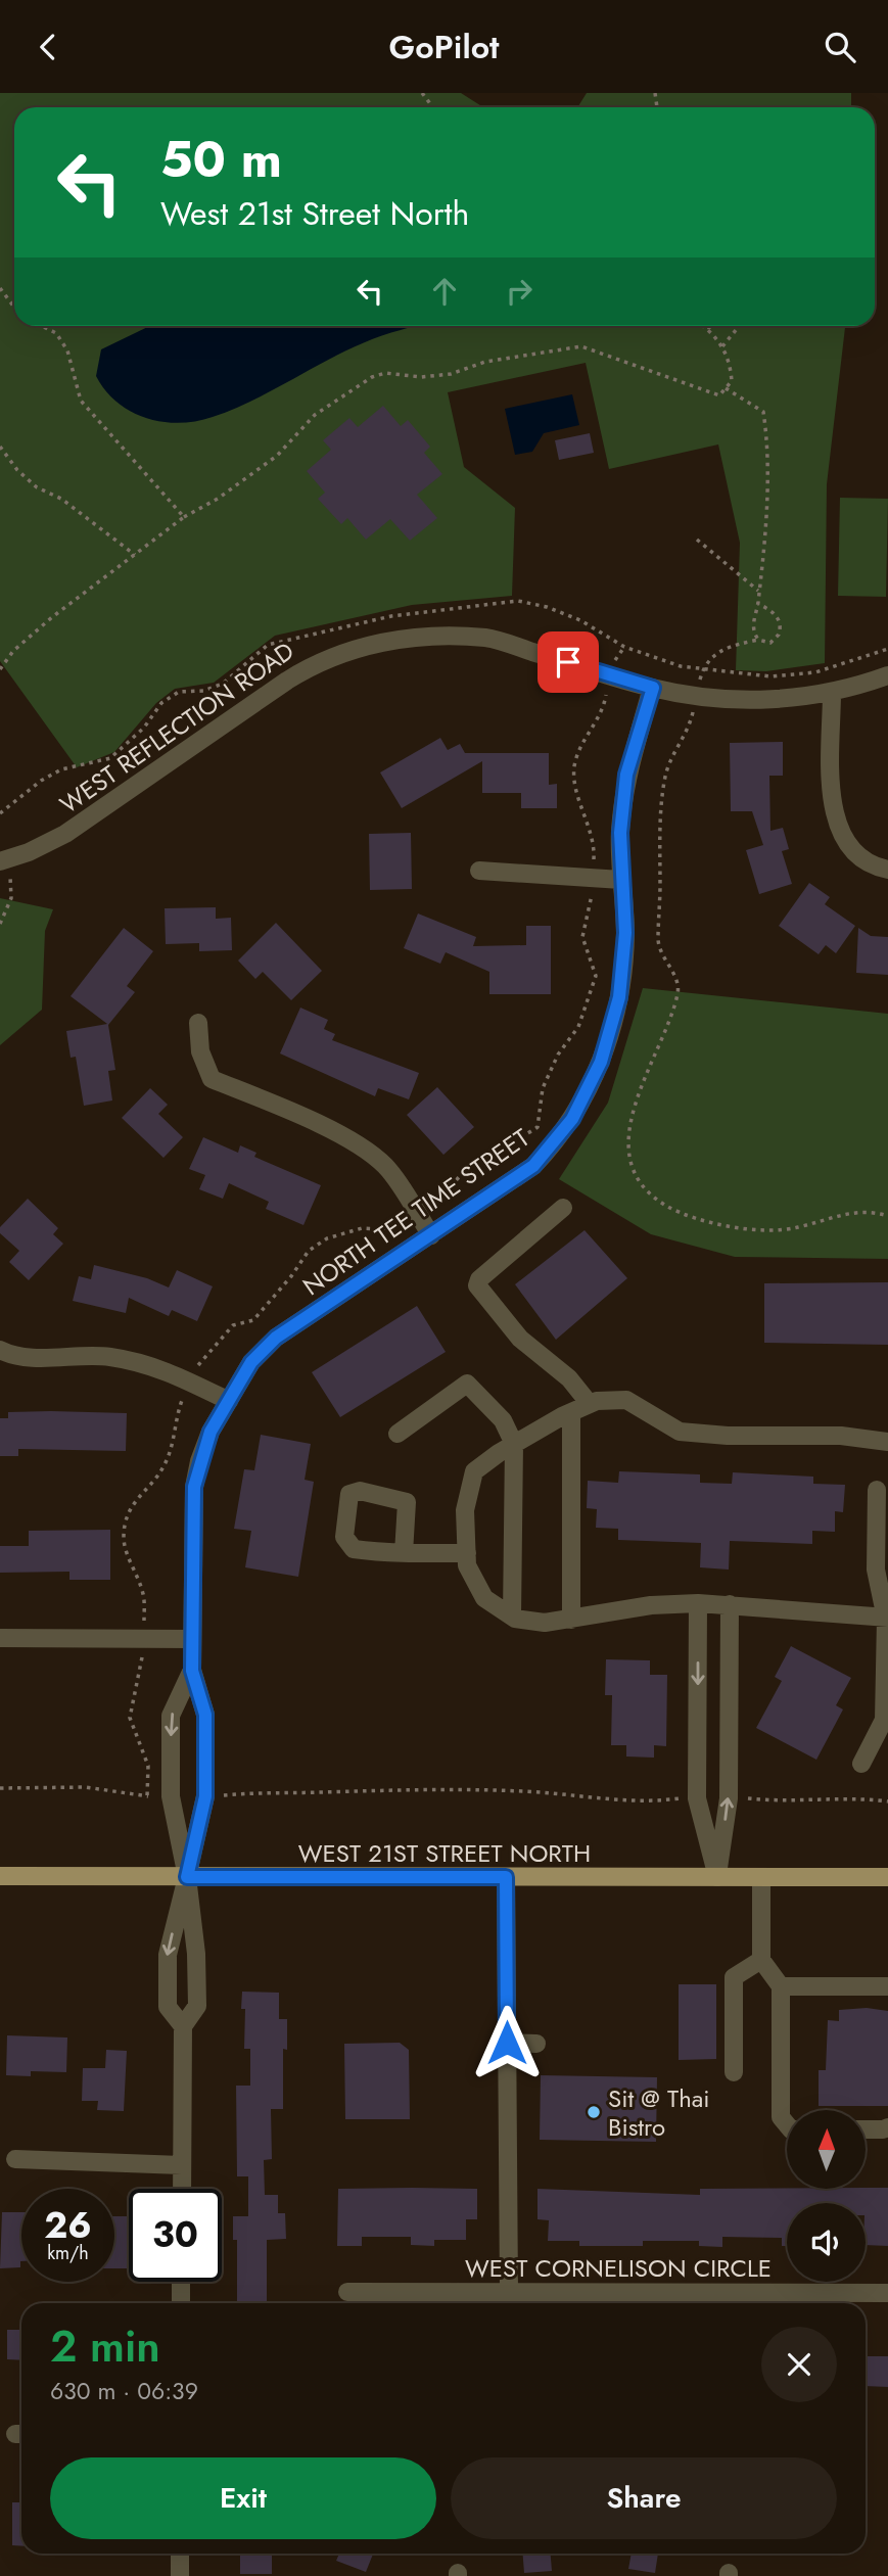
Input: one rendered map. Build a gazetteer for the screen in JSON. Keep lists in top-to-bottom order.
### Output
{
  "streets": {
    "main road": ["WEST 21ST STREET NORTH"],
    "street": ["WEST REFLECTION ROAD", "NORTH TEE TIME STREET", "WEST CORNELISON CIRCLE"]
  },
  "crossings": [
    ["WEST REFLECTION ROAD", "NORTH TEE TIME STREET"],
    ["NORTH TEE TIME STREET", "WEST 21ST STREET NORTH"]
  ],
  "places": ["Sit @ Thai Bistro"],
  "north": "top",
  "page": {
    "header": "GoPilot",
    "turn": ["50 m", "West 21st Street North"],
    "speed": "26 km/h",
    "limit": "30",
    "heading": ["2 min", "630 m · 06:39"],
    "buttons": ["Exit", "Share"]
  }
}
